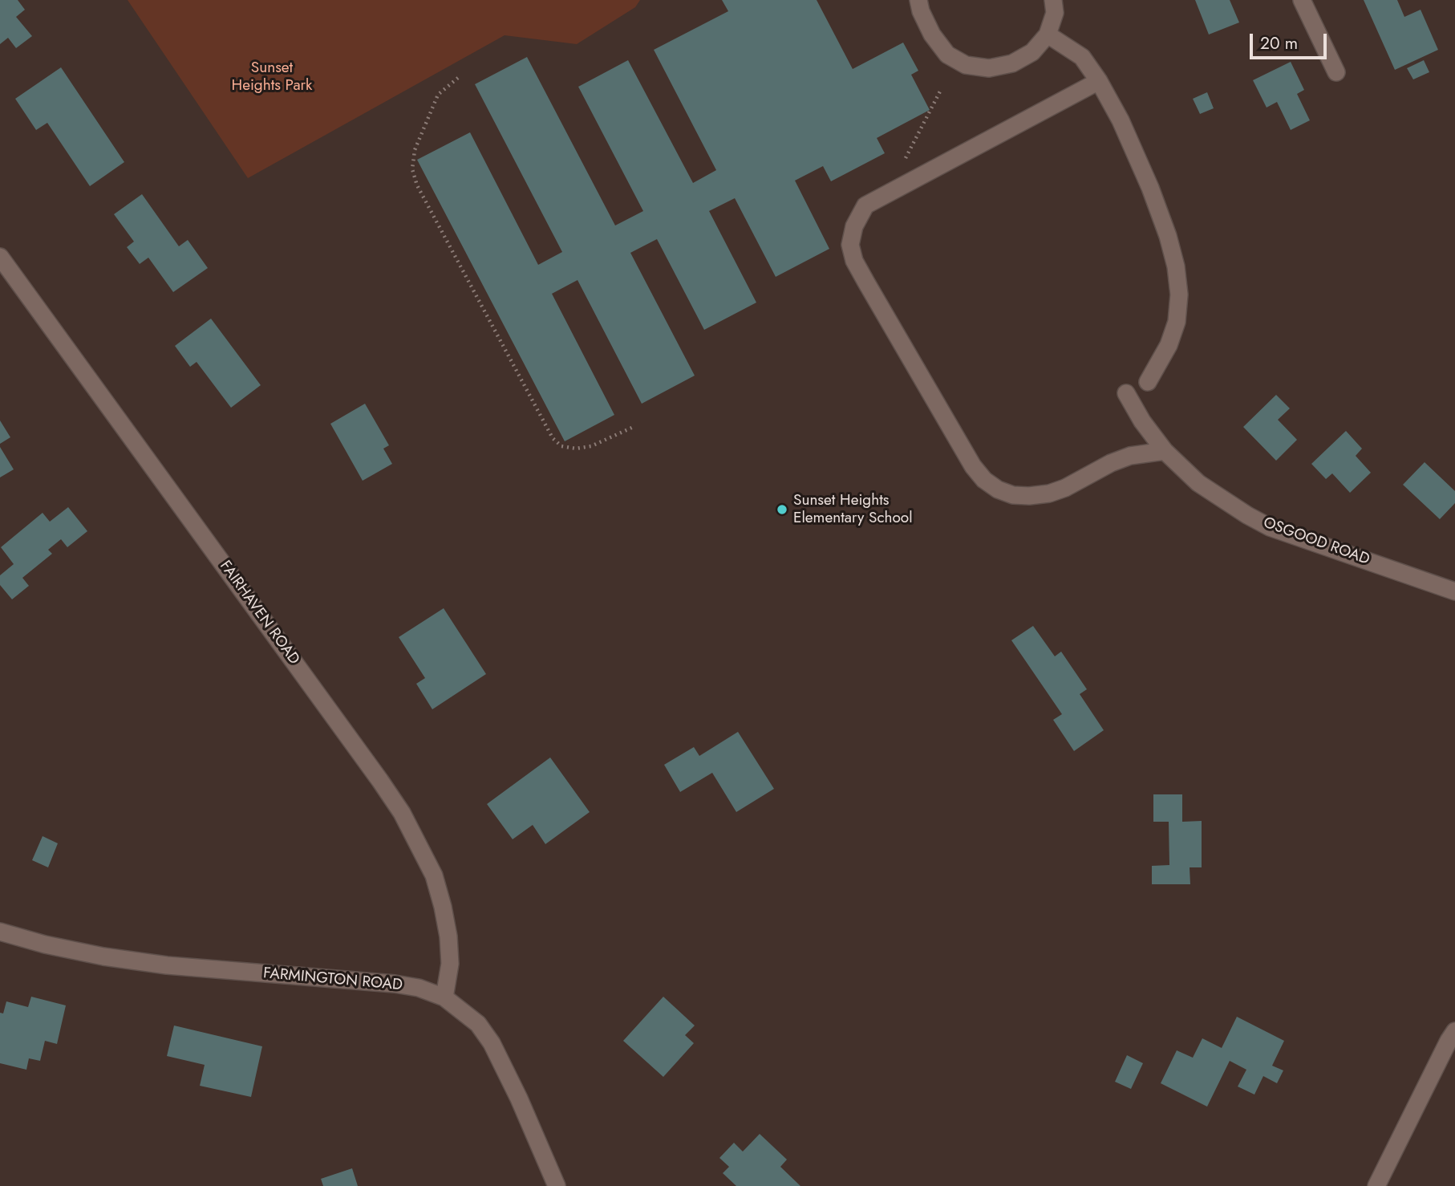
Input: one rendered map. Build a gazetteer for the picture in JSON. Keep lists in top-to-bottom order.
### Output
{
  "streets": {
    "street": ["OSGOOD ROAD", "FAIRHAVEN ROAD", "FARMINGTON ROAD"]
  },
  "crossings": [
    ["FAIRHAVEN ROAD", "FARMINGTON ROAD"]
  ],
  "parks": ["Sunset Heights Park"],
  "places": ["Sunset Heights Elementary School"],
  "scale_bar": "20 m"
}
